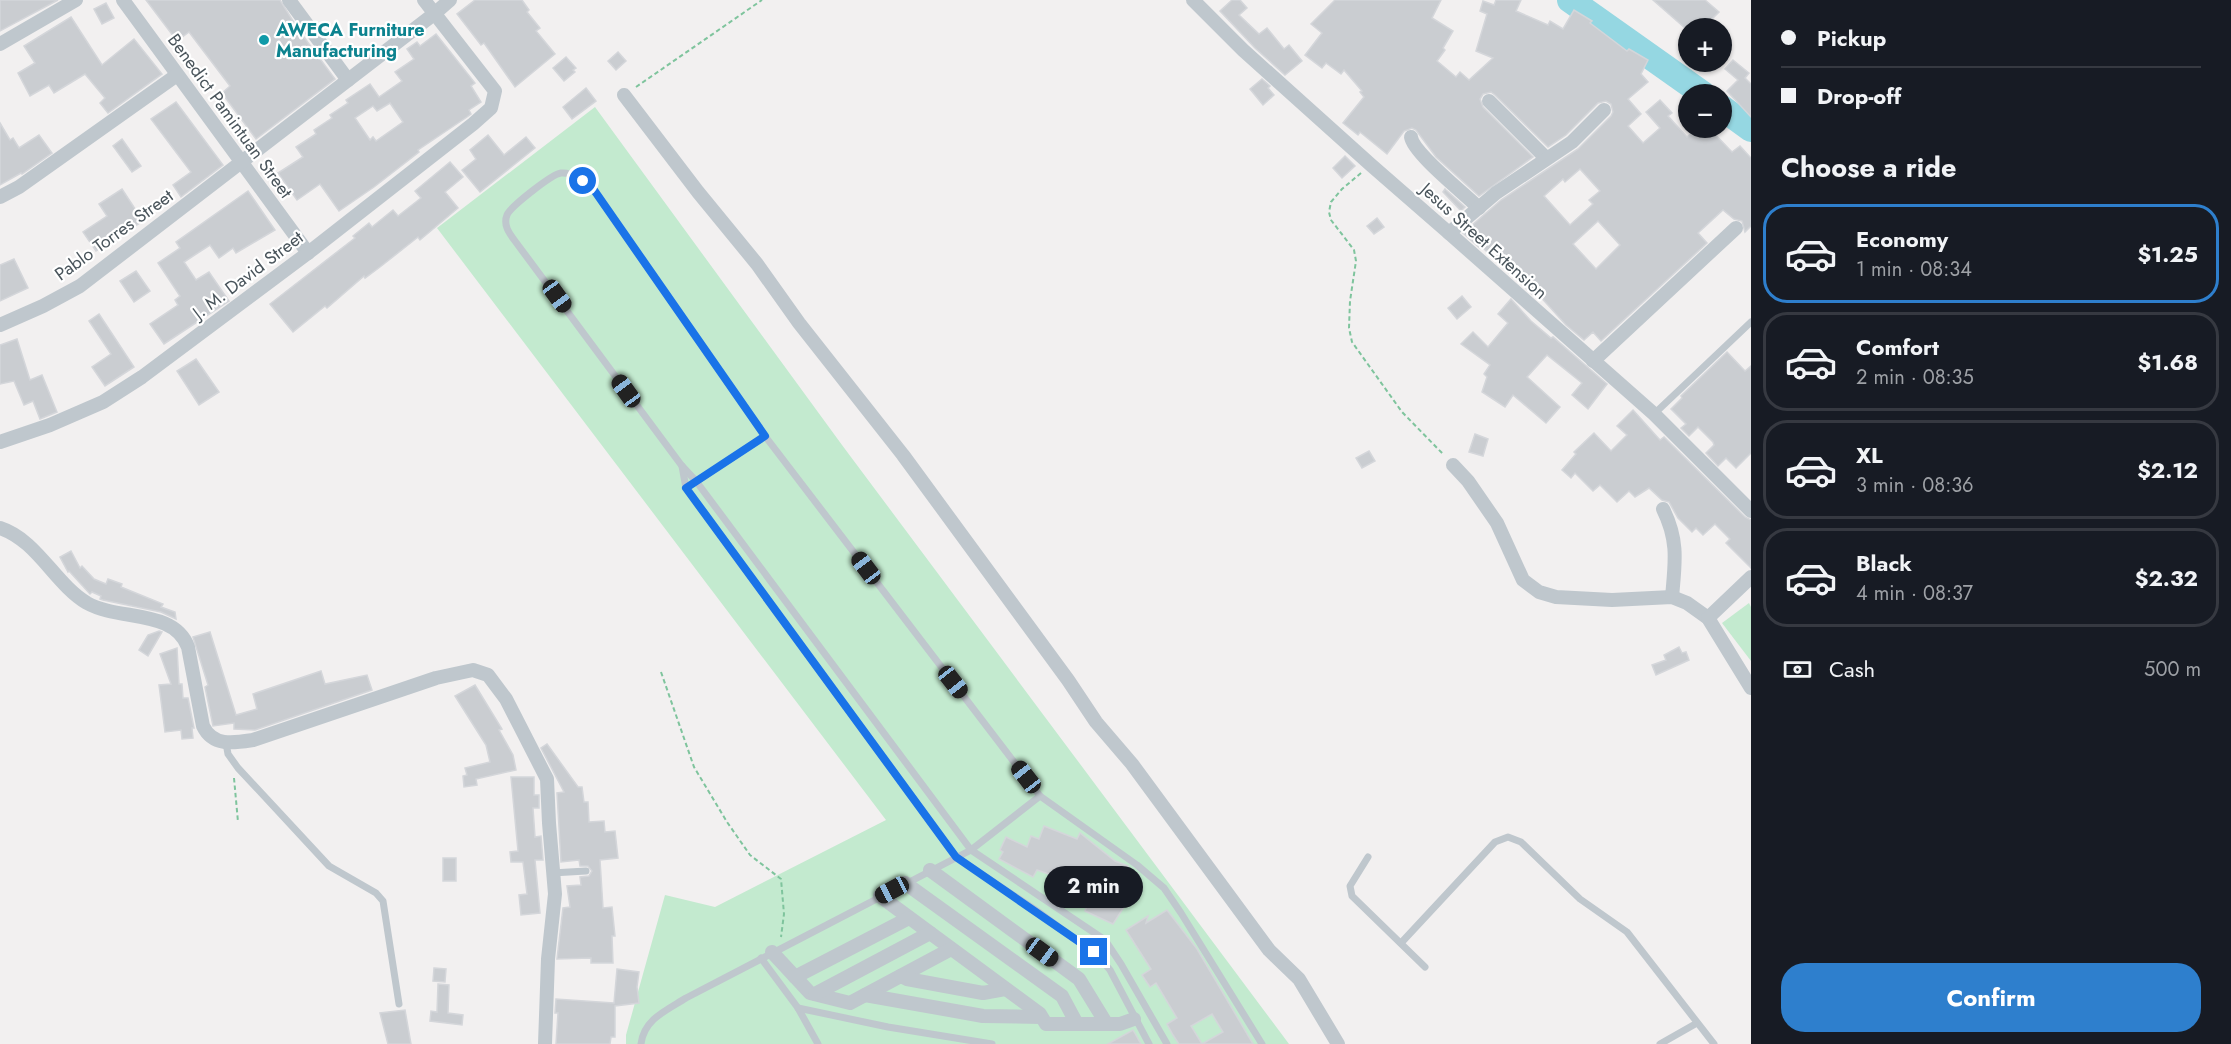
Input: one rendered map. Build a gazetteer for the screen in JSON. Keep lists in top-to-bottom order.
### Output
{
  "streets": {
    "street": [
      "Benedict Pamintuan Street",
      "Pablo Torres Street",
      "Jesus Street Extension",
      "J. M. David Street"
    ]
  },
  "crossings": [
    ["Benedict Pamintuan Street", "Pablo Torres Street"],
    ["Benedict Pamintuan Street", "J. M. David Street"],
    ["Pablo Torres Street", "J. M. David Street"]
  ],
  "places": ["AWECA Furniture Manufacturing"],
  "page": {
    "banner": ["Pickup", "Drop-off"],
    "map_buttons": ["+", "−"],
    "heading": "Choose a ride",
    "list": [
      {
        "name": "Economy",
        "note": "1 min · 08:34",
        "value": "$1.25"
      },
      {
        "name": "Comfort",
        "note": "2 min · 08:35",
        "value": "$1.68"
      },
      {
        "name": "XL",
        "note": "3 min · 08:36",
        "value": "$2.12"
      },
      {
        "name": "Black",
        "note": "4 min · 08:37",
        "value": "$2.32"
      }
    ],
    "pay": ["Cash", "500 m"],
    "bubble": "2 min",
    "buttons": "Confirm"
  }
}
